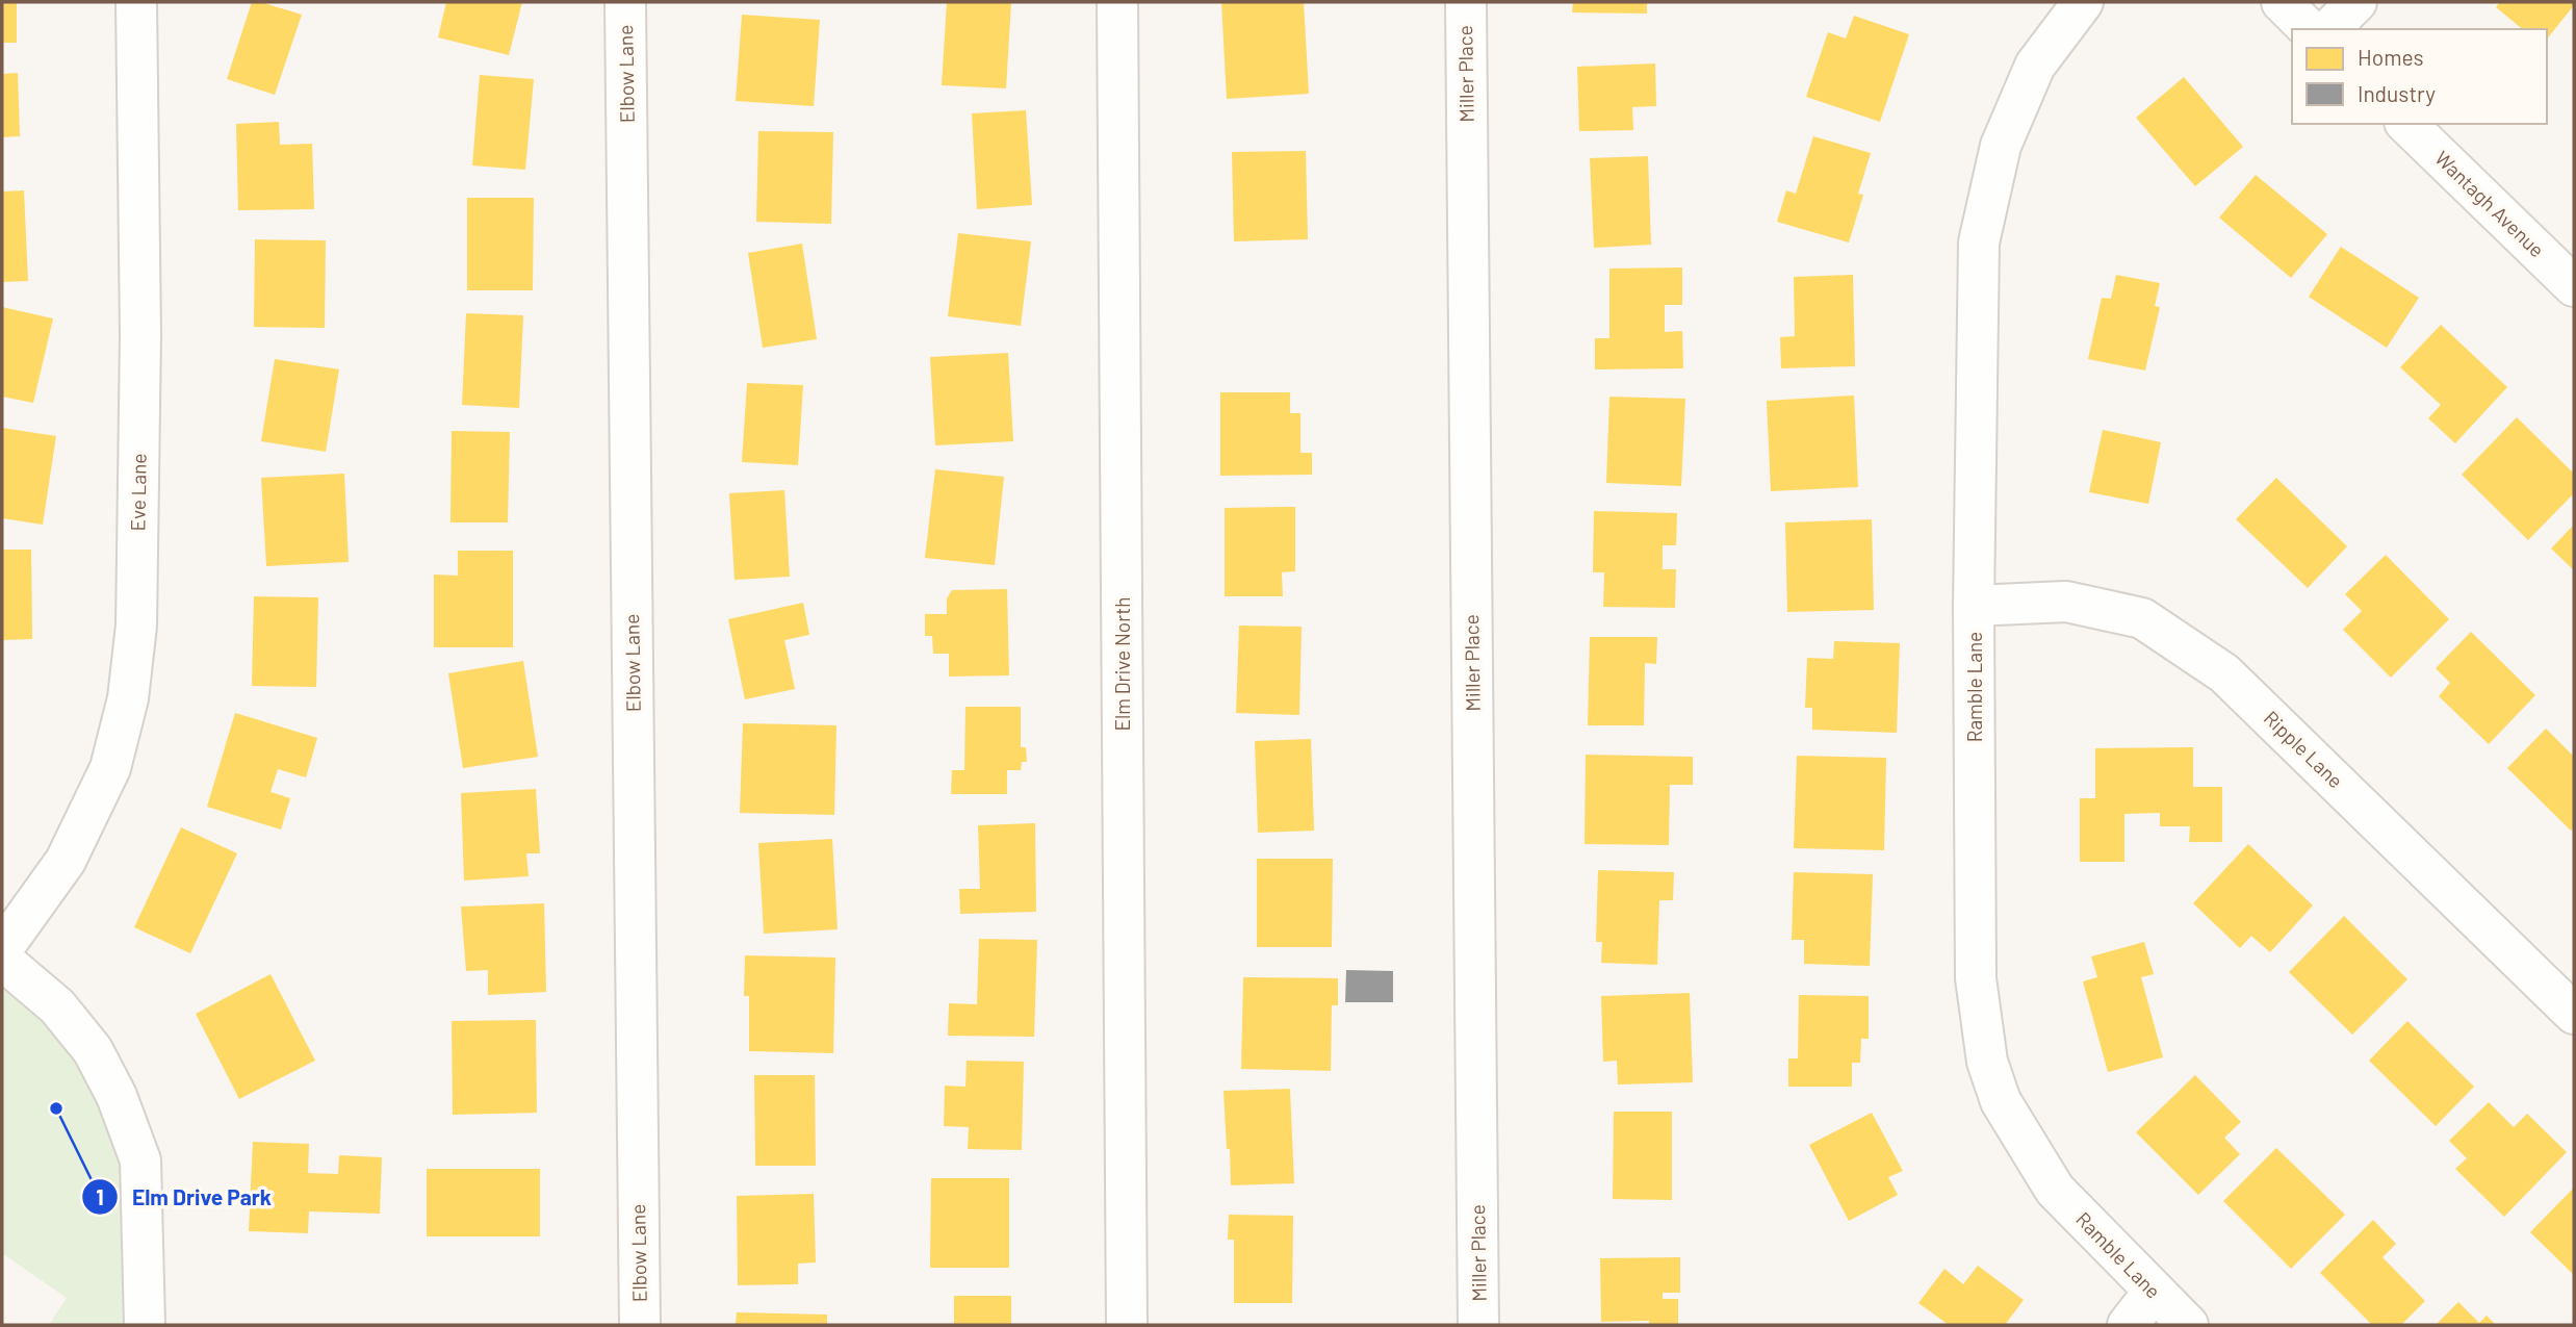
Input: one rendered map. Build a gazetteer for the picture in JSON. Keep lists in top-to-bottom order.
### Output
{
  "streets": {
    "street": [
      "Elbow Lane",
      "Miller Place",
      "Wantagh Avenue",
      "Eve Lane",
      "Elm Drive North",
      "Ramble Lane",
      "Ripple Lane"
    ]
  },
  "crossings": [
    ["Ramble Lane", "Ripple Lane"]
  ],
  "places": ["Elm Drive Park"],
  "legend": ["Homes", "Industry"]
}
